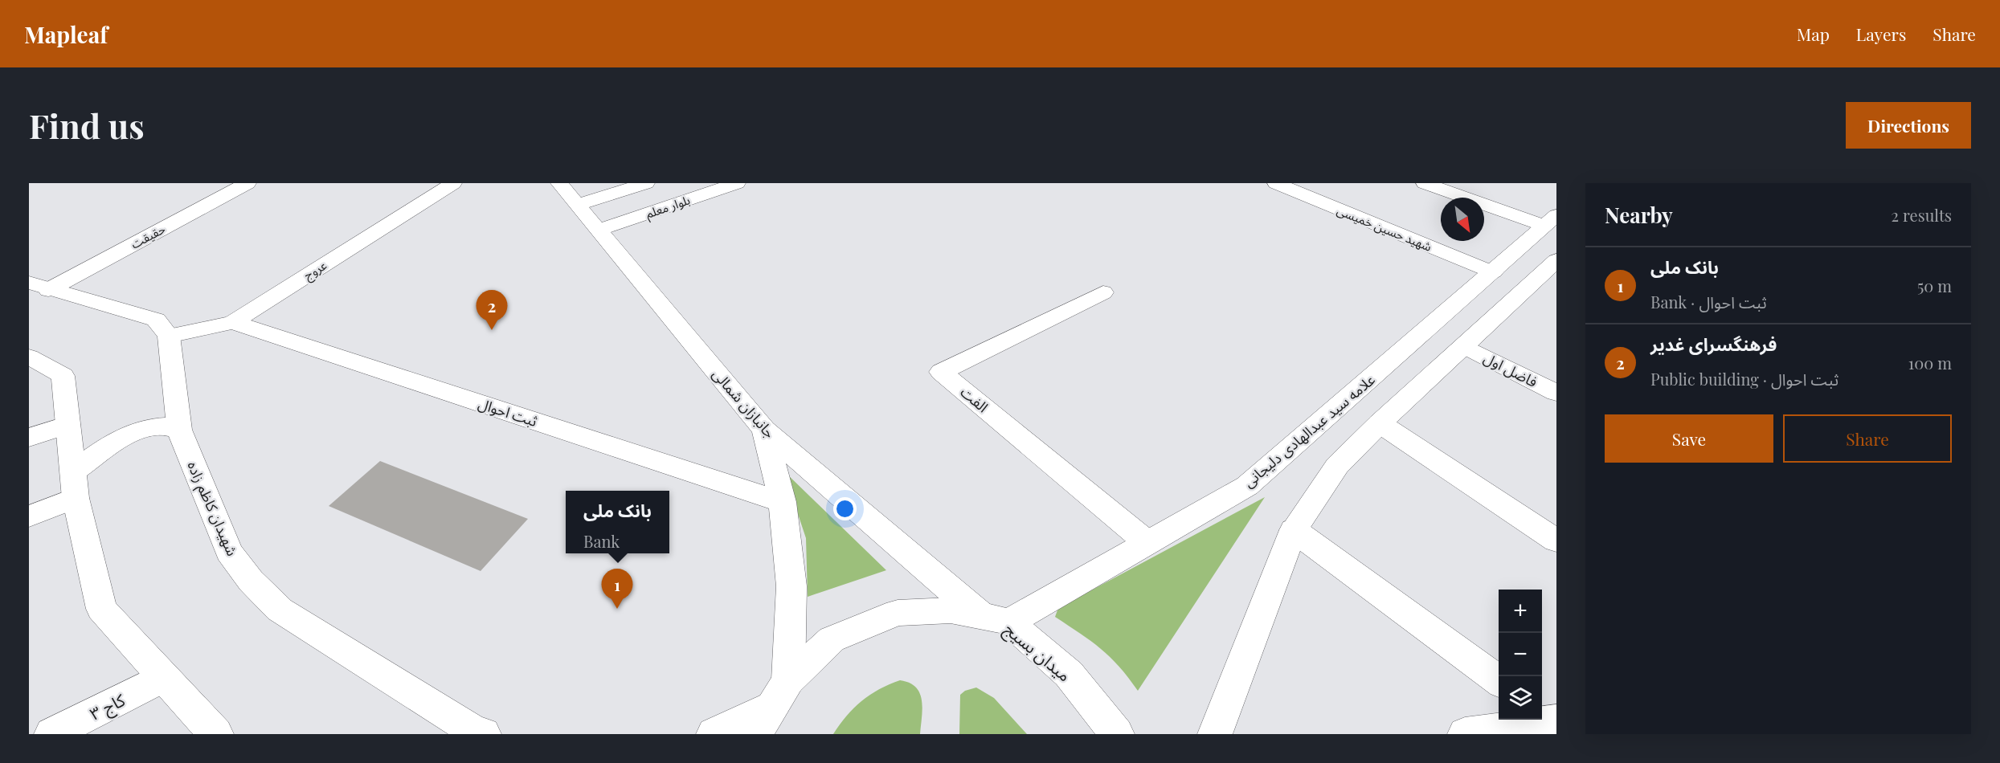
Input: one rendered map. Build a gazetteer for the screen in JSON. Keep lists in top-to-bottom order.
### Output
{
  "streets": {
    "street": [
      "بلوار معلم",
      "شهید حسین خمیسی",
      "حقیقت",
      "عروج",
      "فاضل اول",
      "الفت",
      "جانبازان شمالی",
      "ثبت احوال",
      "علامه سید عبدالهادی دلیجانی",
      "شهیدان کاظم زاده",
      "میدان بسیج",
      "کاج ۳"
    ]
  },
  "crossings": [
    ["بلوار معلم", "جانبازان شمالی"],
    ["شهید حسین خمیسی", "علامه سید عبدالهادی دلیجانی"],
    ["عروج", "ثبت احوال"],
    ["عروج", "شهیدان کاظم زاده"],
    ["الفت", "علامه سید عبدالهادی دلیجانی"],
    ["جانبازان شمالی", "علامه سید عبدالهادی دلیجانی"],
    ["جانبازان شمالی", "میدان بسیج"],
    ["علامه سید عبدالهادی دلیجانی", "میدان بسیج"]
  ],
  "north": "bottom right",
  "page": {
    "header": "Mapleaf",
    "nav": ["Map", "Layers", "Share"],
    "buttons": [
      "Directions",
      ["Save", "Share"]
    ],
    "title": "Find us",
    "heading": ["Nearby", "2 results"],
    "list": [
      {
        "mark": "1",
        "name": "بانک ملی",
        "note": "Bank · ثبت احوال",
        "value": "50 m"
      },
      {
        "mark": "2",
        "name": "فرهنگسرای غدیر",
        "note": "Public building · ثبت احوال",
        "value": "100 m"
      }
    ],
    "pins": ["2", "1"],
    "popup": ["بانک ملی", "Bank"],
    "map_buttons": ["+", "−"]
  }
}
